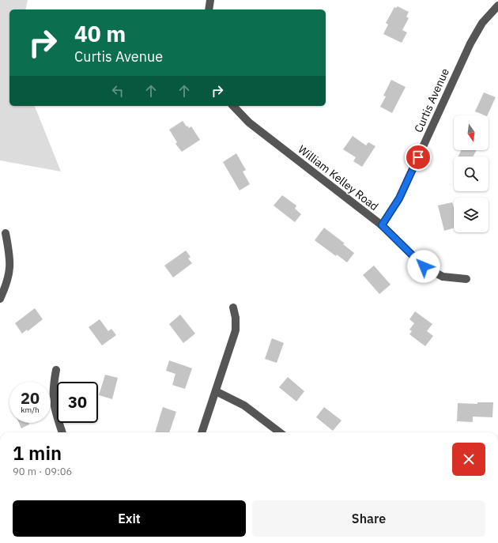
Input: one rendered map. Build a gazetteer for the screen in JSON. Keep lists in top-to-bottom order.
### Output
{
  "streets": {
    "street": ["Curtis Avenue", "William Kelley Road"]
  },
  "crossings": [
    ["Curtis Avenue", "William Kelley Road"]
  ],
  "north": "bottom",
  "page": {
    "turn": ["40 m", "Curtis Avenue"],
    "speed": "20 km/h",
    "limit": "30",
    "heading": ["1 min", "90 m · 09:06"],
    "buttons": ["Exit", "Share"]
  }
}
